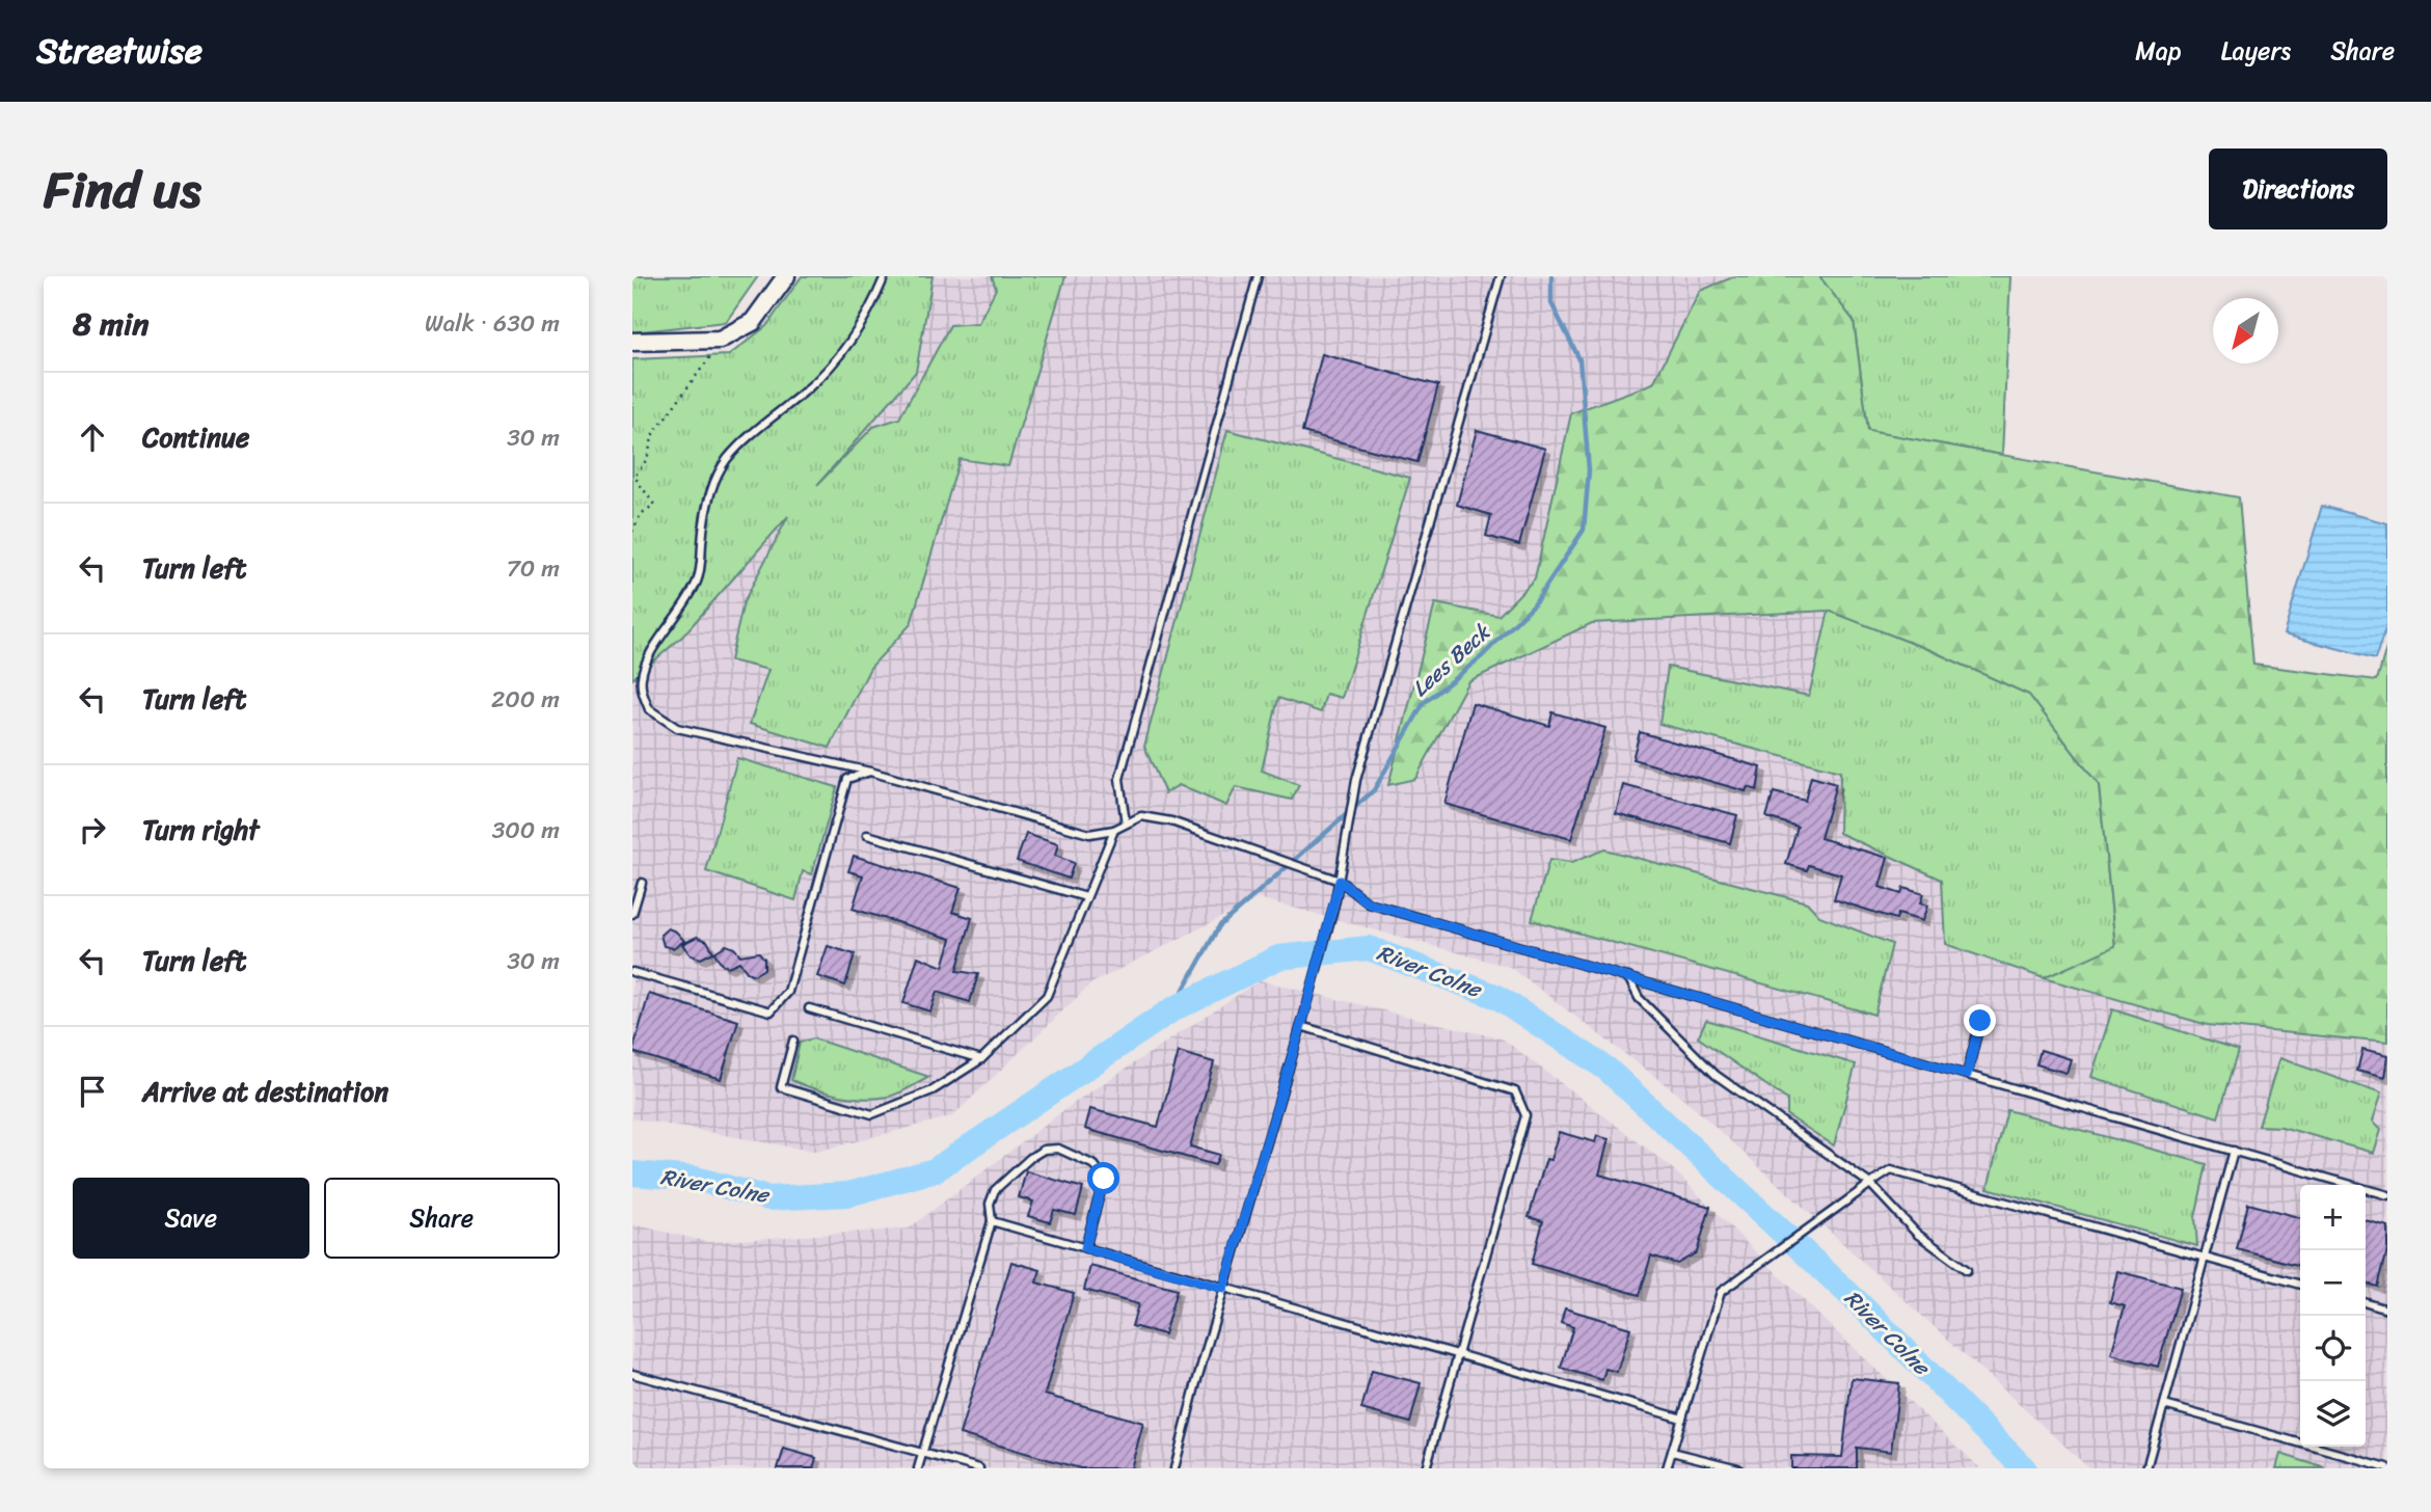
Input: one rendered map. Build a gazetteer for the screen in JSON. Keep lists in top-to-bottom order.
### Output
{
  "water": ["Lees Beck", "River Colne"],
  "north": "bottom left",
  "page": {
    "header": "Streetwise",
    "nav": ["Map", "Layers", "Share"],
    "title": "Find us",
    "buttons": [
      "Directions",
      ["Save", "Share"]
    ],
    "heading": ["8 min", "Walk · 630 m"],
    "list": [
      ["Continue", "30 m"],
      ["Turn left", "70 m"],
      ["Turn left", "200 m"],
      ["Turn right", "300 m"],
      ["Turn left", "30 m"],
      "Arrive at destination"
    ],
    "map_buttons": ["+", "−"]
  }
}
